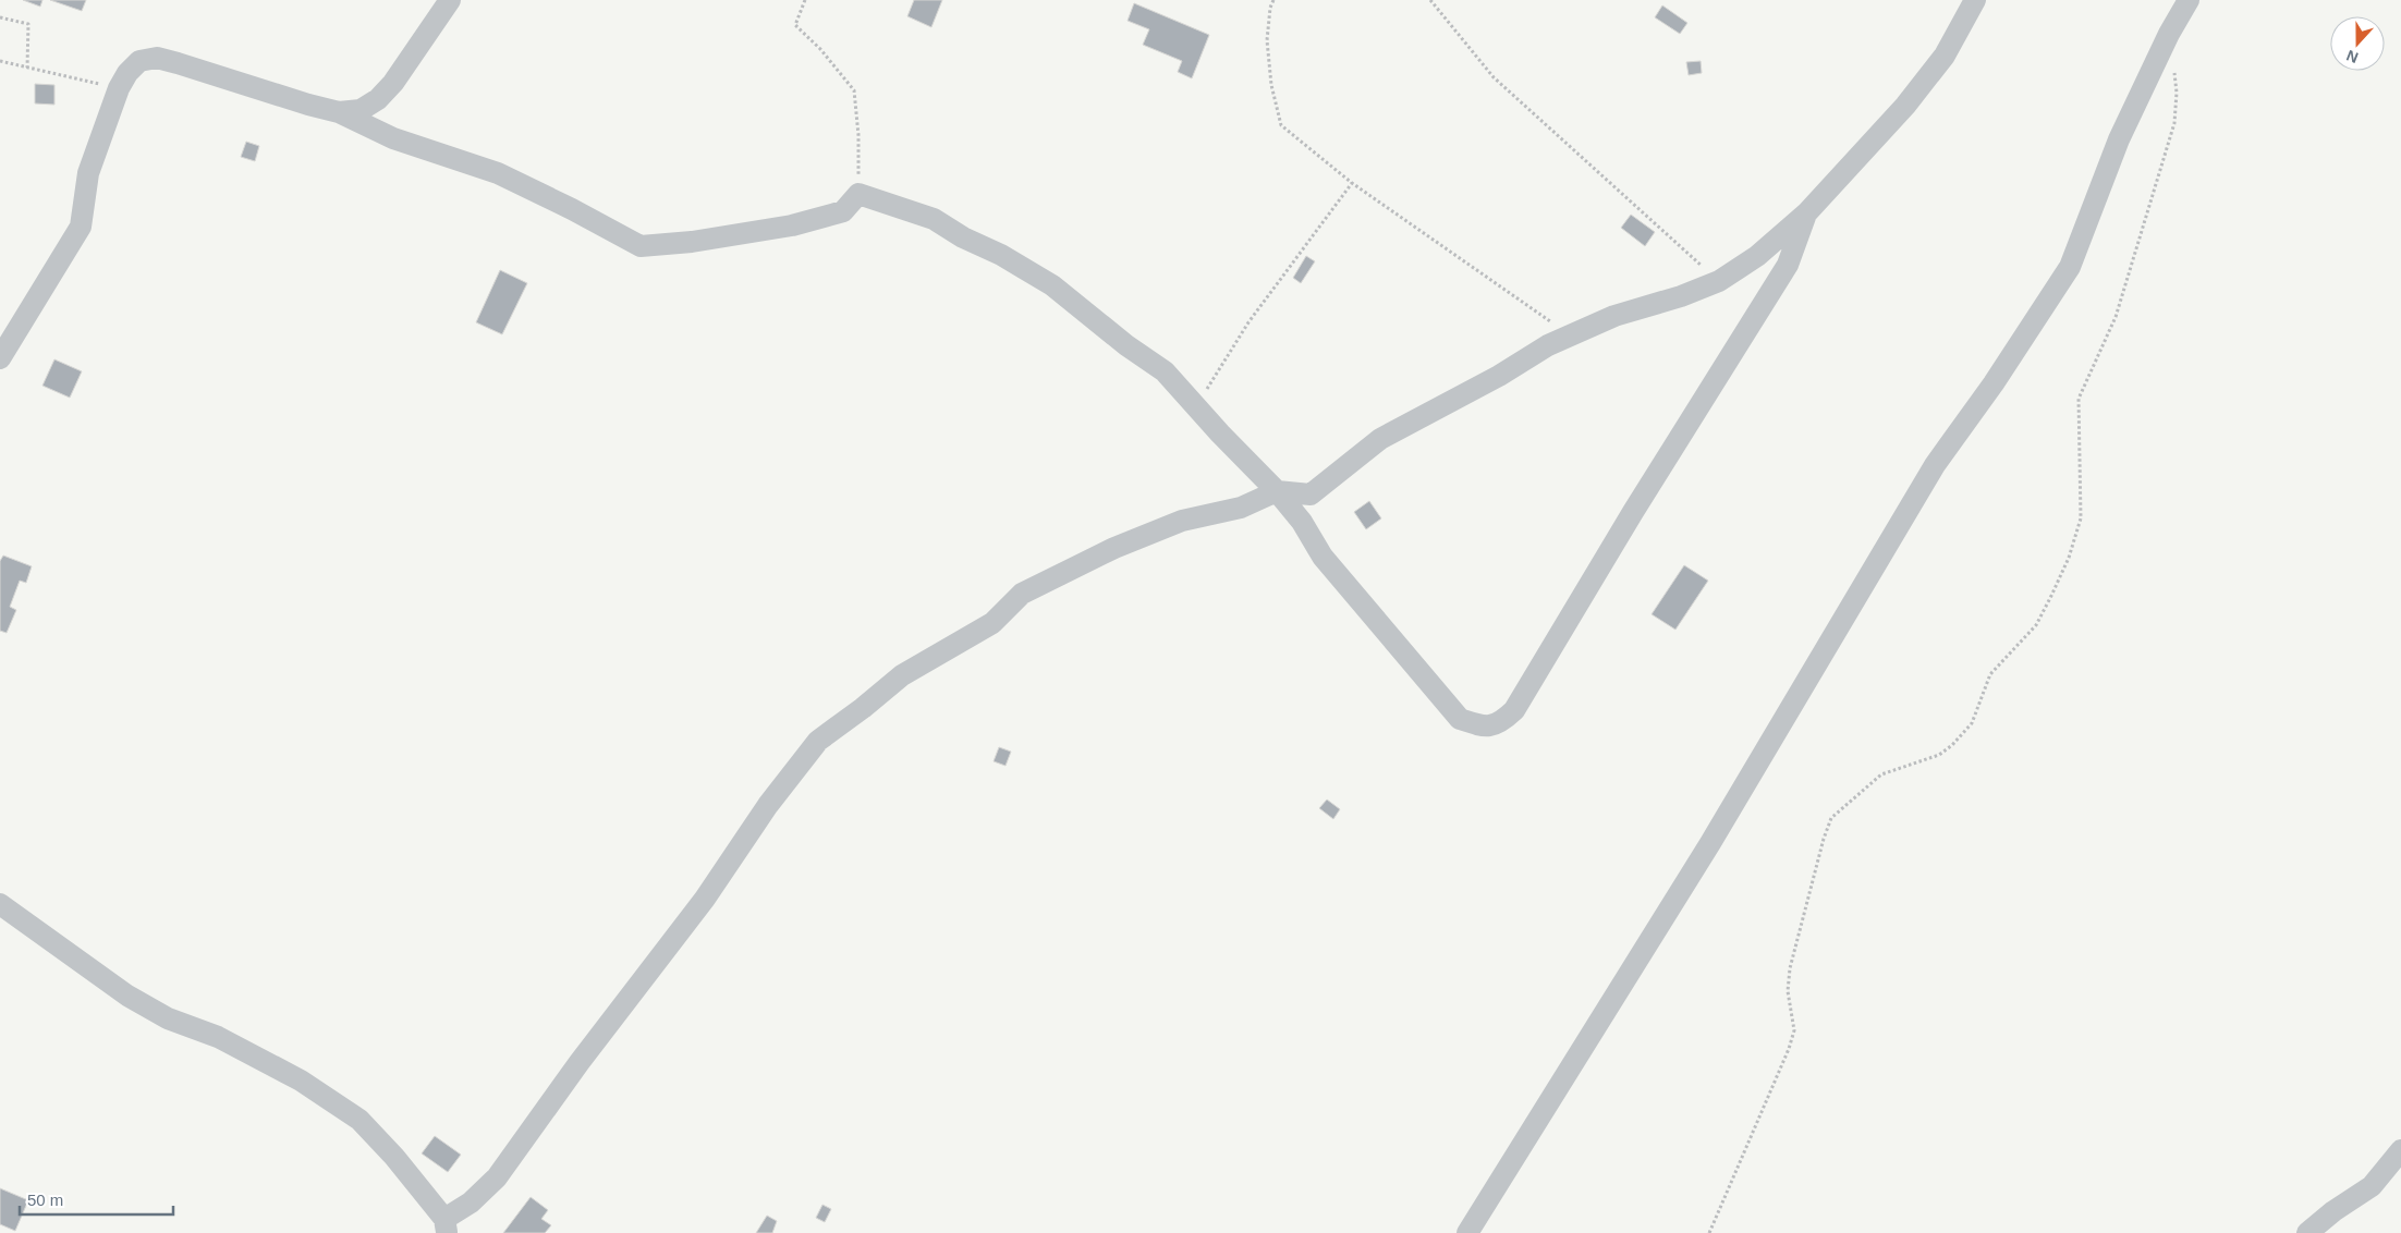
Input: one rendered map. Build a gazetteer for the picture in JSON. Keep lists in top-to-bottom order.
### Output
{
  "scale_bar": "50 m",
  "north": "bottom"
}
